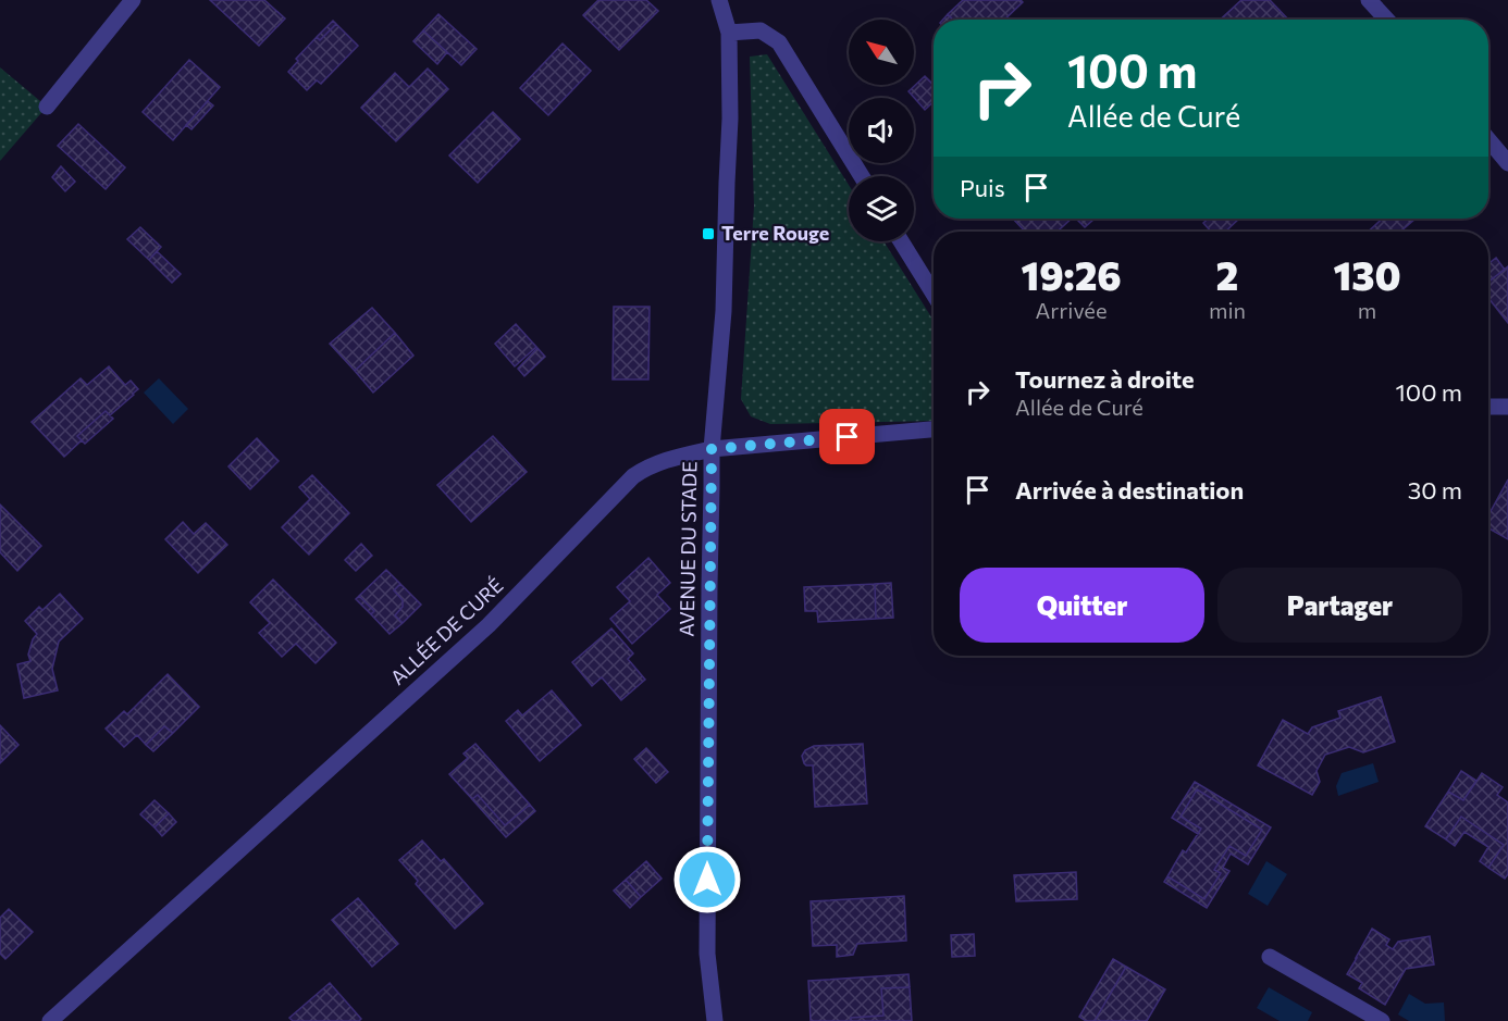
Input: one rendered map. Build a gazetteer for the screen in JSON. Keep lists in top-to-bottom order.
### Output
{
  "streets": {
    "street": ["AVENUE DU STADE", "ALLÉE DE CURÉ"]
  },
  "crossings": [
    ["AVENUE DU STADE", "ALLÉE DE CURÉ"]
  ],
  "places": {
    "transit": ["Terre Rouge"]
  },
  "north": "top left",
  "page": {
    "turn": ["100 m", "Allée de Curé"],
    "then": "Puis",
    "eta": [
      "19:26",
      "Arrivée",
      "2",
      "min",
      "130",
      "m"
    ],
    "list": [
      {
        "name": "Tournez à droite",
        "note": "Allée de Curé",
        "value": "100 m"
      },
      {
        "name": "Arrivée à destination",
        "value": "30 m"
      }
    ],
    "buttons": ["Quitter", "Partager"]
  }
}
